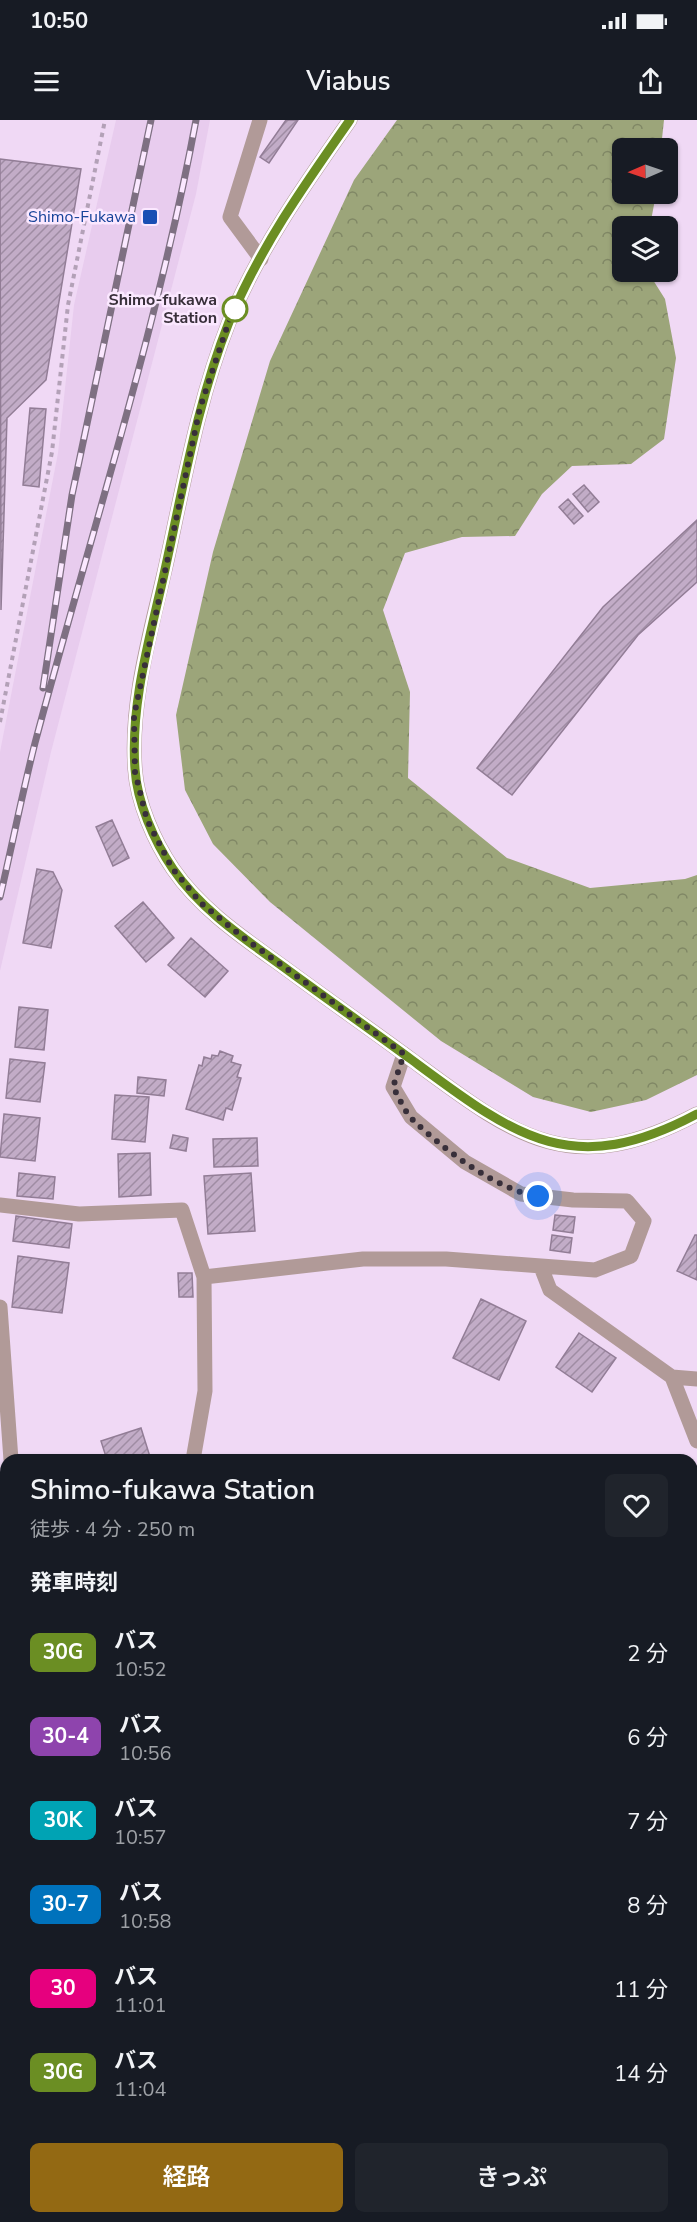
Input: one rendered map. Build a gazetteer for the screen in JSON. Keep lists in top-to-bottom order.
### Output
{
  "places": {
    "transit": ["Shimo-Fukawa"],
    "other": ["Shimo-fukawa Station"]
  },
  "lines": ["bus line 30G"],
  "north": "left",
  "page": {
    "status": "10:50",
    "header": "Viabus",
    "heading": [
      ["Shimo-fukawa Station", "徒歩 · 4 分 · 250 m"],
      "発車時刻"
    ],
    "list": [
      {
        "mark": "30G",
        "name": "バス",
        "note": "10:52",
        "value": "2 分"
      },
      {
        "mark": "30-4",
        "name": "バス",
        "note": "10:56",
        "value": "6 分"
      },
      {
        "mark": "30K",
        "name": "バス",
        "note": "10:57",
        "value": "7 分"
      },
      {
        "mark": "30-7",
        "name": "バス",
        "note": "10:58",
        "value": "8 分"
      },
      {
        "mark": "30",
        "name": "バス",
        "note": "11:01",
        "value": "11 分"
      },
      {
        "mark": "30G",
        "name": "バス",
        "note": "11:04",
        "value": "14 分"
      }
    ],
    "buttons": ["経路", "きっぷ"]
  }
}
